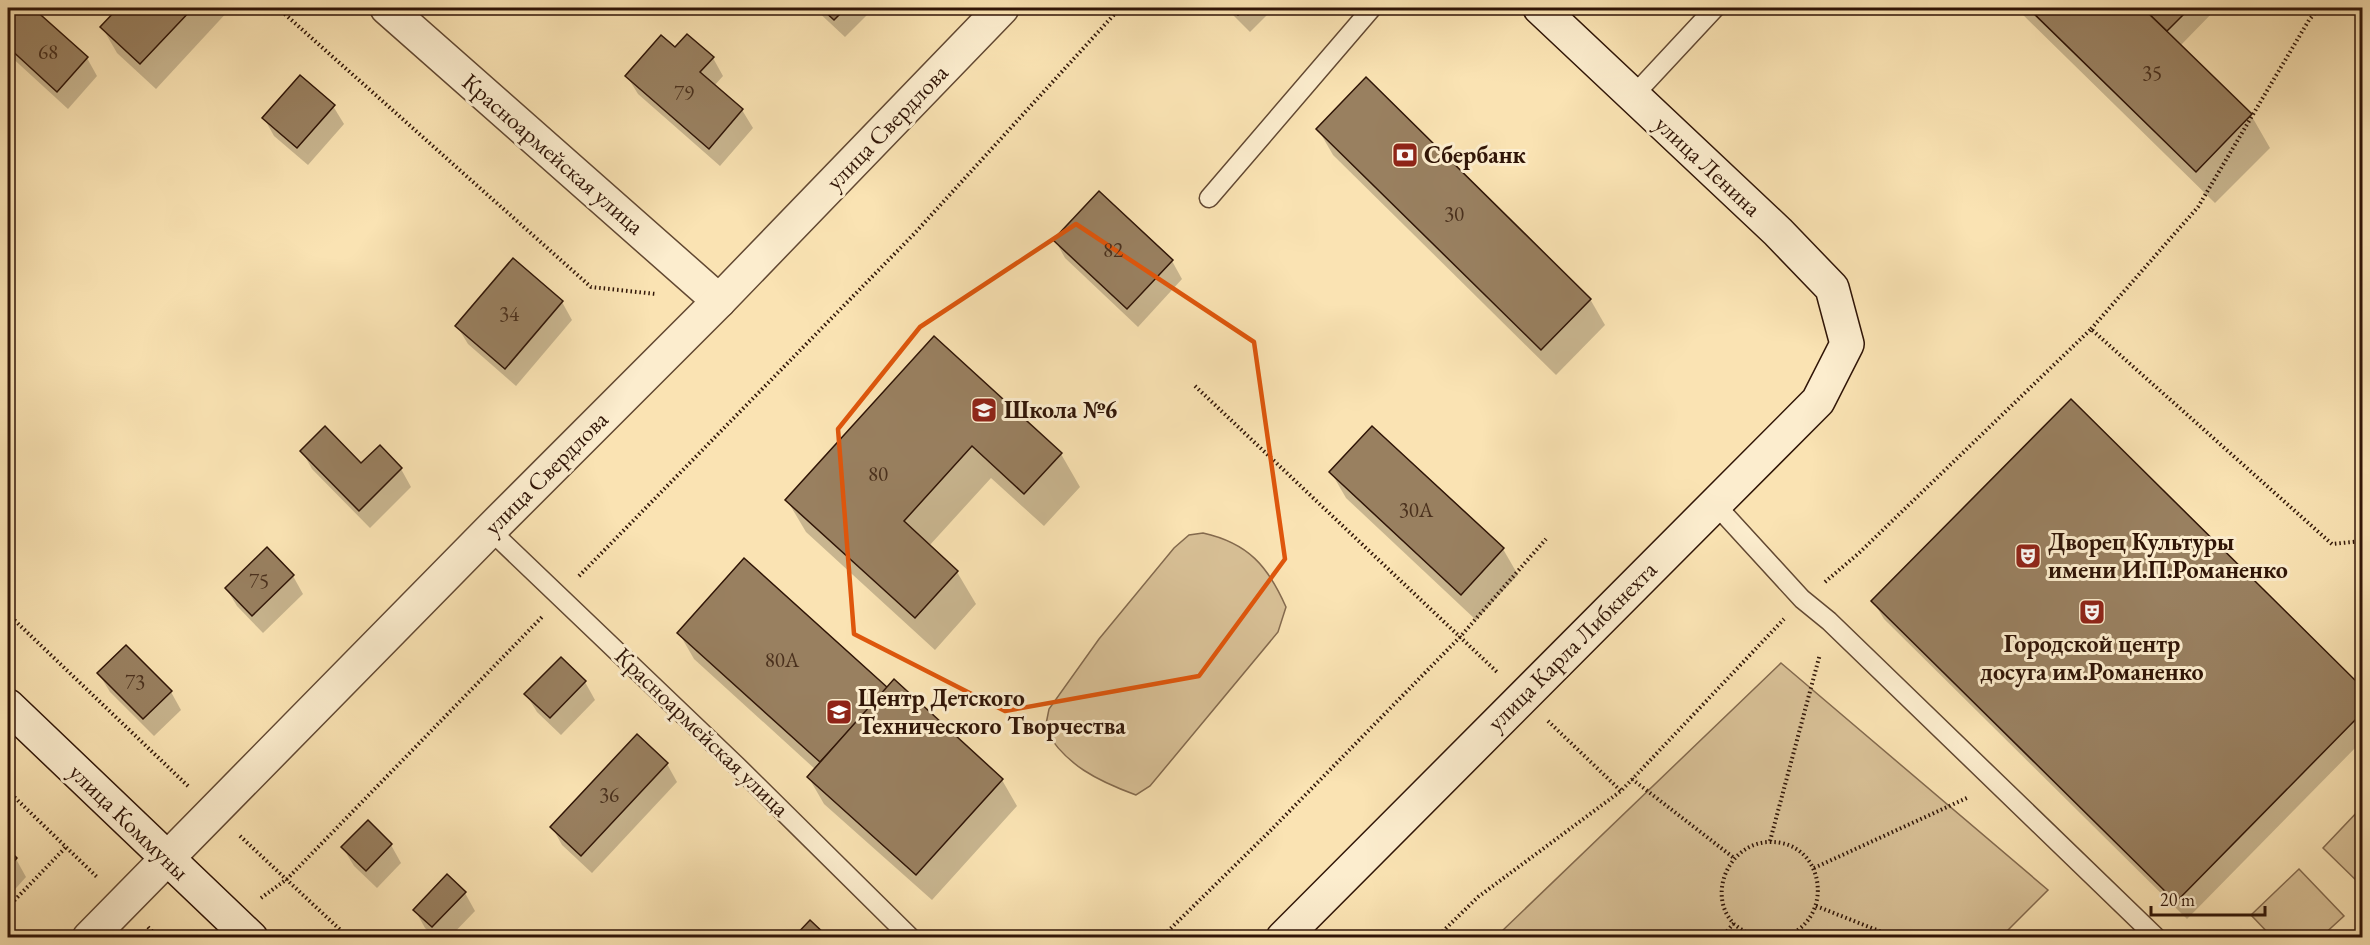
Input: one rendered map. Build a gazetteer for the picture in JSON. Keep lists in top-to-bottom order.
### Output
{
  "streets": {
    "street": [
      "улица Свердлова",
      "Красноармейская улица",
      "улица Ленина",
      "улица Карла Либкнехта",
      "улица Коммуны"
    ]
  },
  "crossings": [
    ["улица Свердлова", "Красноармейская улица"],
    ["улица Свердлова", "улица Коммуны"],
    ["улица Ленина", "улица Карла Либкнехта"]
  ],
  "places": {
    "bank": ["Сбербанк"],
    "school or university": ["Школа №6", "Центр Детского Технического Творчества"],
    "theatre": ["Дворец Культуры имени И.П.Романенко", "Городской центр досуга им.Романенко"]
  },
  "house_numbers": [
    "68",
    "35",
    "79",
    "30",
    "82",
    "34",
    "80",
    "30А",
    "75",
    "80А",
    "73",
    "36"
  ],
  "scale_bar": "20 m"
}
